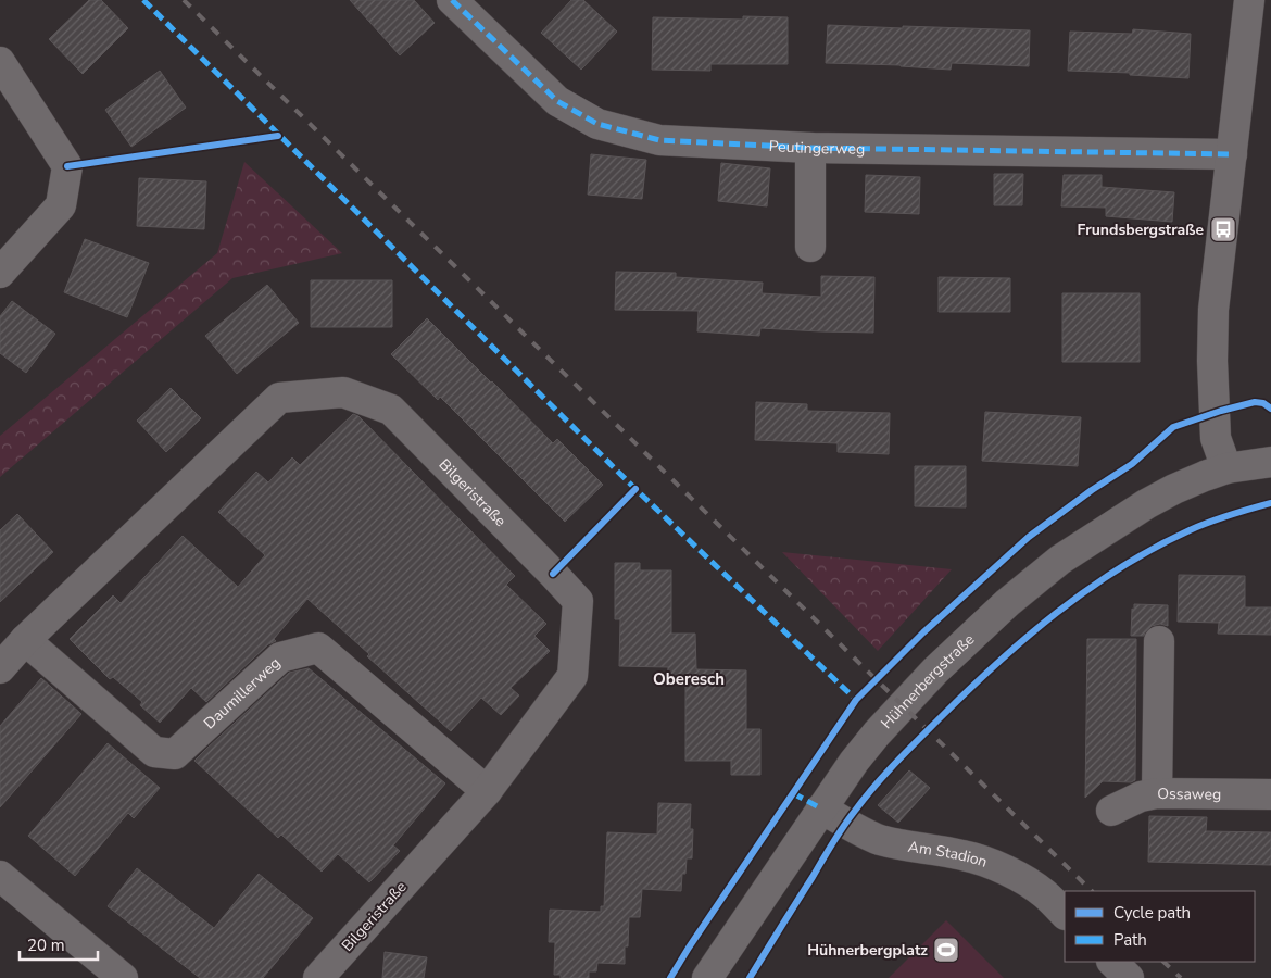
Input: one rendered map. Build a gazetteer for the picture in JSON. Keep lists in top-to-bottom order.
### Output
{
  "streets": {
    "street": [
      "Peutingerweg",
      "Bilgeristraße",
      "Hühnerbergstraße",
      "Daumillerweg",
      "Ossaweg",
      "Am Stadion"
    ]
  },
  "crossings": [
    ["Bilgeristraße", "Daumillerweg"],
    ["Hühnerbergstraße", "Am Stadion"]
  ],
  "districts": ["Oberesch"],
  "places": {
    "bus stop": ["Frundsbergstraße"],
    "sports": ["Hühnerbergplatz"]
  },
  "legend": ["Cycle path", "Path"],
  "scale_bar": "20 m"
}
